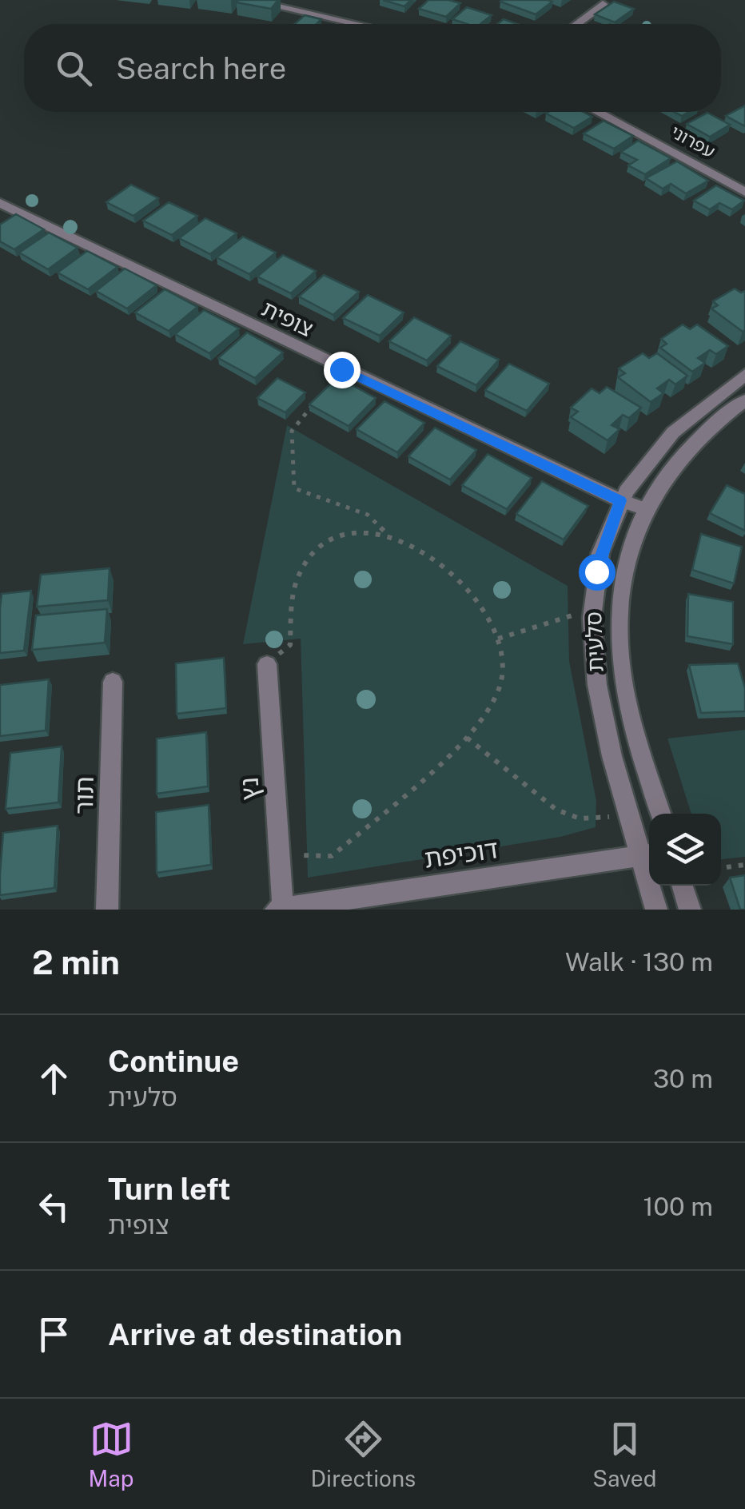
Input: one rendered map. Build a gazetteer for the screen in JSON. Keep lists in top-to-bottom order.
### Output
{
  "streets": {
    "street": [
      "עפרוני",
      "צופית",
      "סלעית",
      "נץ",
      "תור",
      "דוכיפת"
    ]
  },
  "crossings": [
    ["צופית", "סלעית"],
    ["סלעית", "דוכיפת"],
    ["נץ", "דוכיפת"]
  ],
  "page": {
    "search": "Search here",
    "heading": ["2 min", "Walk · 130 m"],
    "list": [
      ["Continue", "סלעית", "30 m"],
      ["Turn left", "צופית", "100 m"],
      "Arrive at destination"
    ],
    "nav": ["Map", "Directions", "Saved"]
  }
}
